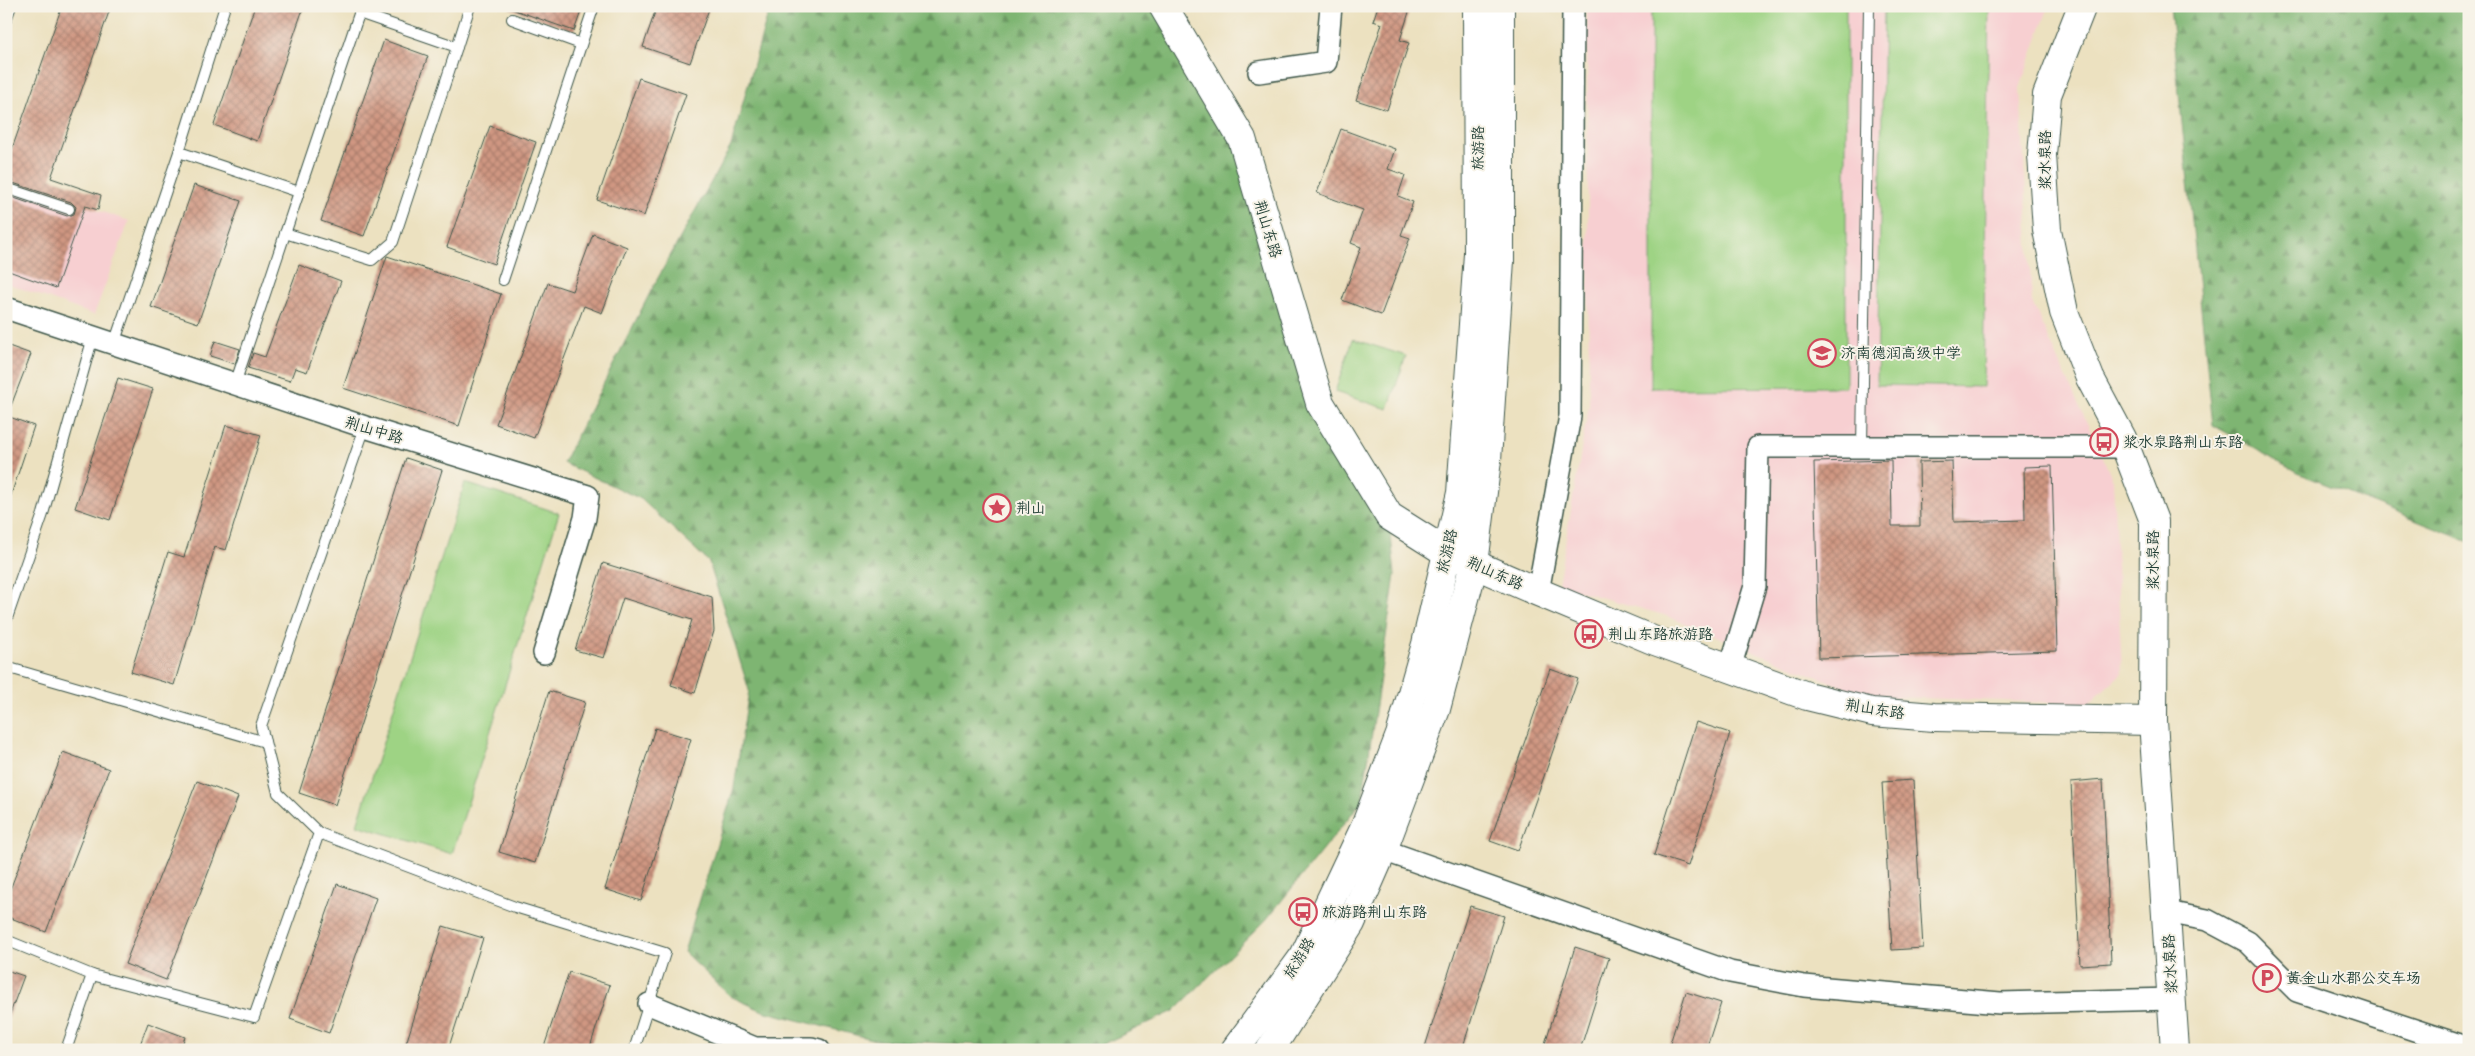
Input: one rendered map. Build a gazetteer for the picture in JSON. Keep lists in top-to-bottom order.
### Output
{
  "streets": {
    "main road": ["旅游路", "浆水泉路", "荆山东路"],
    "street": ["荆山中路"]
  },
  "crossings": [
    ["旅游路", "荆山东路"],
    ["浆水泉路", "荆山东路"]
  ],
  "places": {
    "school or university": ["济南德润高级中学"],
    "bus stop": ["浆水泉路荆山东路", "荆山东路旅游路", "旅游路荆山东路"],
    "place": ["荆山"],
    "parking": ["黄金山水郡公交车场"]
  }
}
